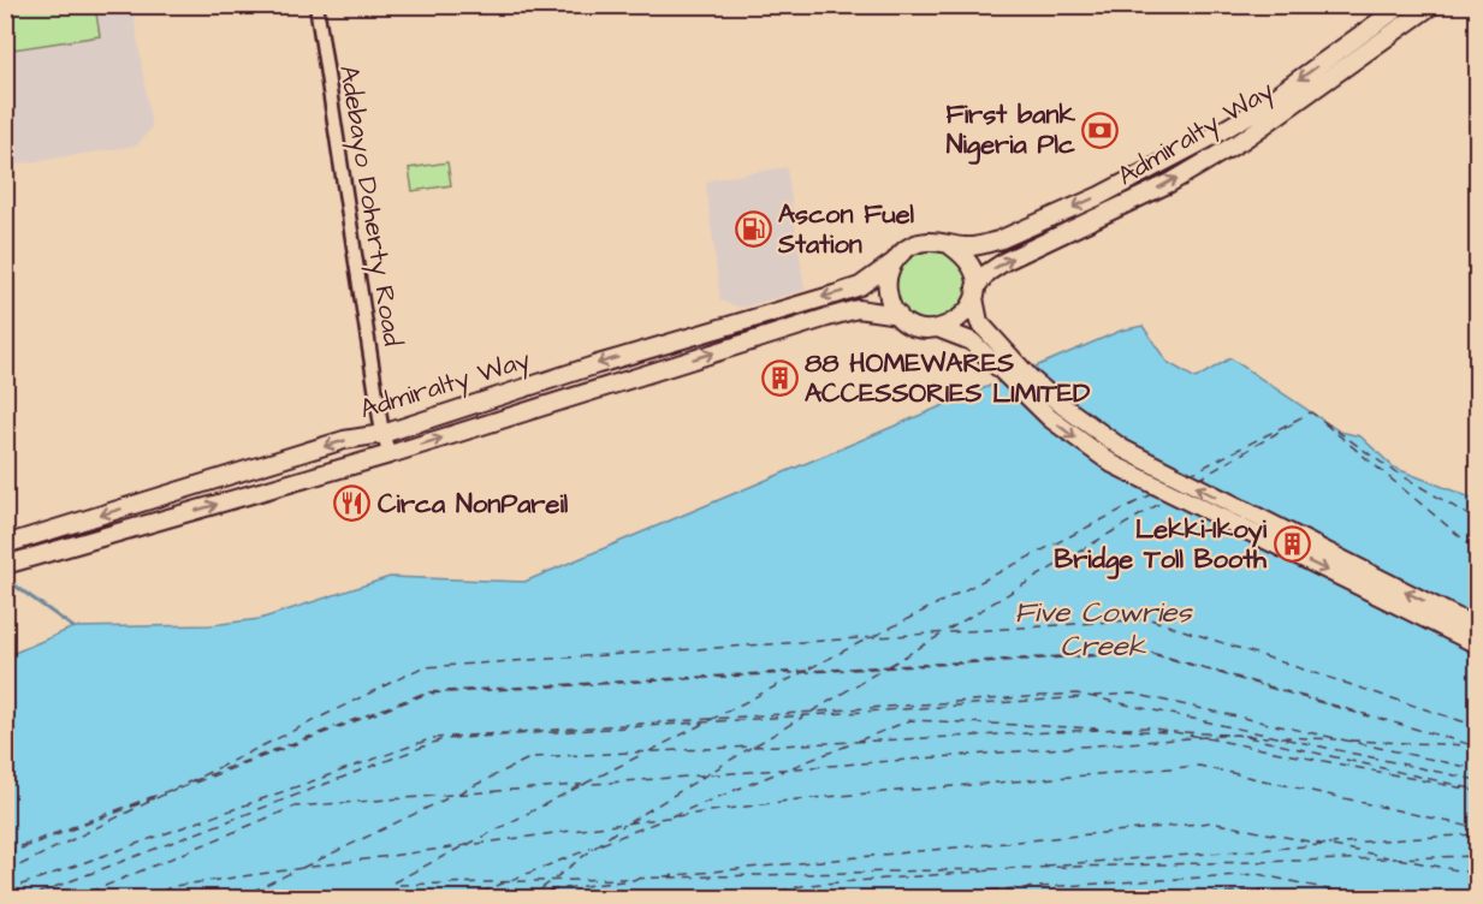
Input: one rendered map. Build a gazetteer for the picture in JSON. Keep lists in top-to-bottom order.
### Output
{
  "streets": {
    "main road": ["Admiralty Way"],
    "street": ["Adebayo Doherty Road"]
  },
  "crossings": [
    ["Admiralty Way", "Adebayo Doherty Road"]
  ],
  "water": ["Five Cowries Creek"],
  "places": {
    "bank": ["First bank Nigeria Plc"],
    "fuel station": ["Ascon Fuel Station"],
    "building": ["88 HOMEWARES ACCESSORIES LIMITED", "Lekki-Ikoyi Bridge Toll Booth"],
    "restaurant": ["Circa NonPareil"]
  }
}
